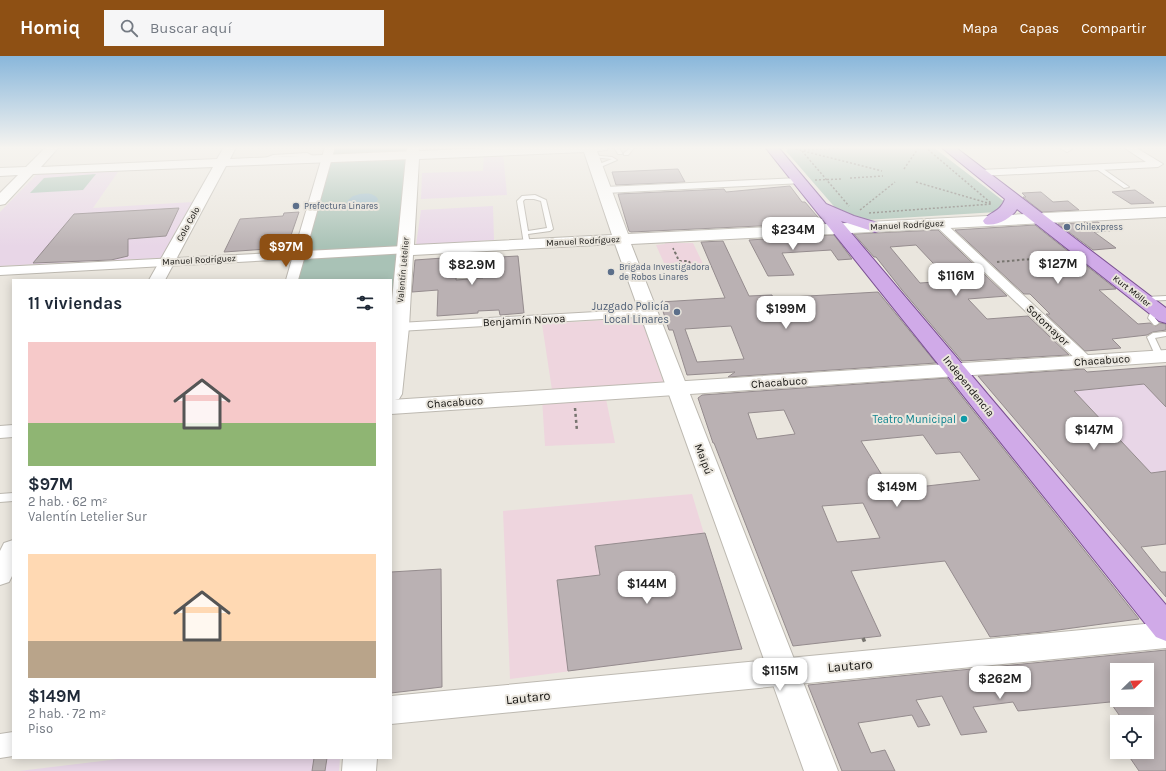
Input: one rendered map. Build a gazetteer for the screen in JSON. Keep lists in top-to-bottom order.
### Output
{
  "streets": {
    "main road": [
      "Manuel Rodríguez",
      "Valentín Letelier",
      "Kurt Möller",
      "Independencia",
      "Maipú"
    ],
    "street": [
      "Colo Colo",
      "Benjamín Novoa",
      "Sotomayor",
      "Chacabuco",
      "Lautaro"
    ]
  },
  "crossings": [
    ["Colo Colo", "Manuel Rodríguez"],
    ["Manuel Rodríguez", "Valentín Letelier"],
    ["Manuel Rodríguez", "Kurt Möller"],
    ["Manuel Rodríguez", "Sotomayor"],
    ["Manuel Rodríguez", "Independencia"],
    ["Manuel Rodríguez", "Maipú"],
    ["Valentín Letelier", "Benjamín Novoa"],
    ["Benjamín Novoa", "Maipú"],
    ["Sotomayor", "Chacabuco"],
    ["Chacabuco", "Independencia"],
    ["Chacabuco", "Maipú"],
    ["Maipú", "Lautaro"]
  ],
  "places": [
    "Prefectura Linares",
    "Chilexpress",
    "Brigada Investigadora de Robos Linares",
    "Juzgado Policía Local Linares",
    "Teatro Municipal"
  ],
  "north": "top right",
  "page": {
    "header": "Homiq",
    "search": "Buscar aquí",
    "nav": ["Mapa", "Capas", "Compartir"],
    "price": [
      "$234M",
      "$97M",
      "$127M",
      "$82.9M",
      "$116M",
      "$199M",
      "$147M",
      "$149M",
      "$144M",
      "$115M",
      "$262M"
    ],
    "heading": "11 viviendas",
    "list": [
      {
        "name": "$97M",
        "note": "2 hab. · 62 m² · Valentín Letelier Sur"
      },
      {
        "name": "$149M",
        "note": "2 hab. · 72 m² · Piso"
      }
    ]
  }
}
